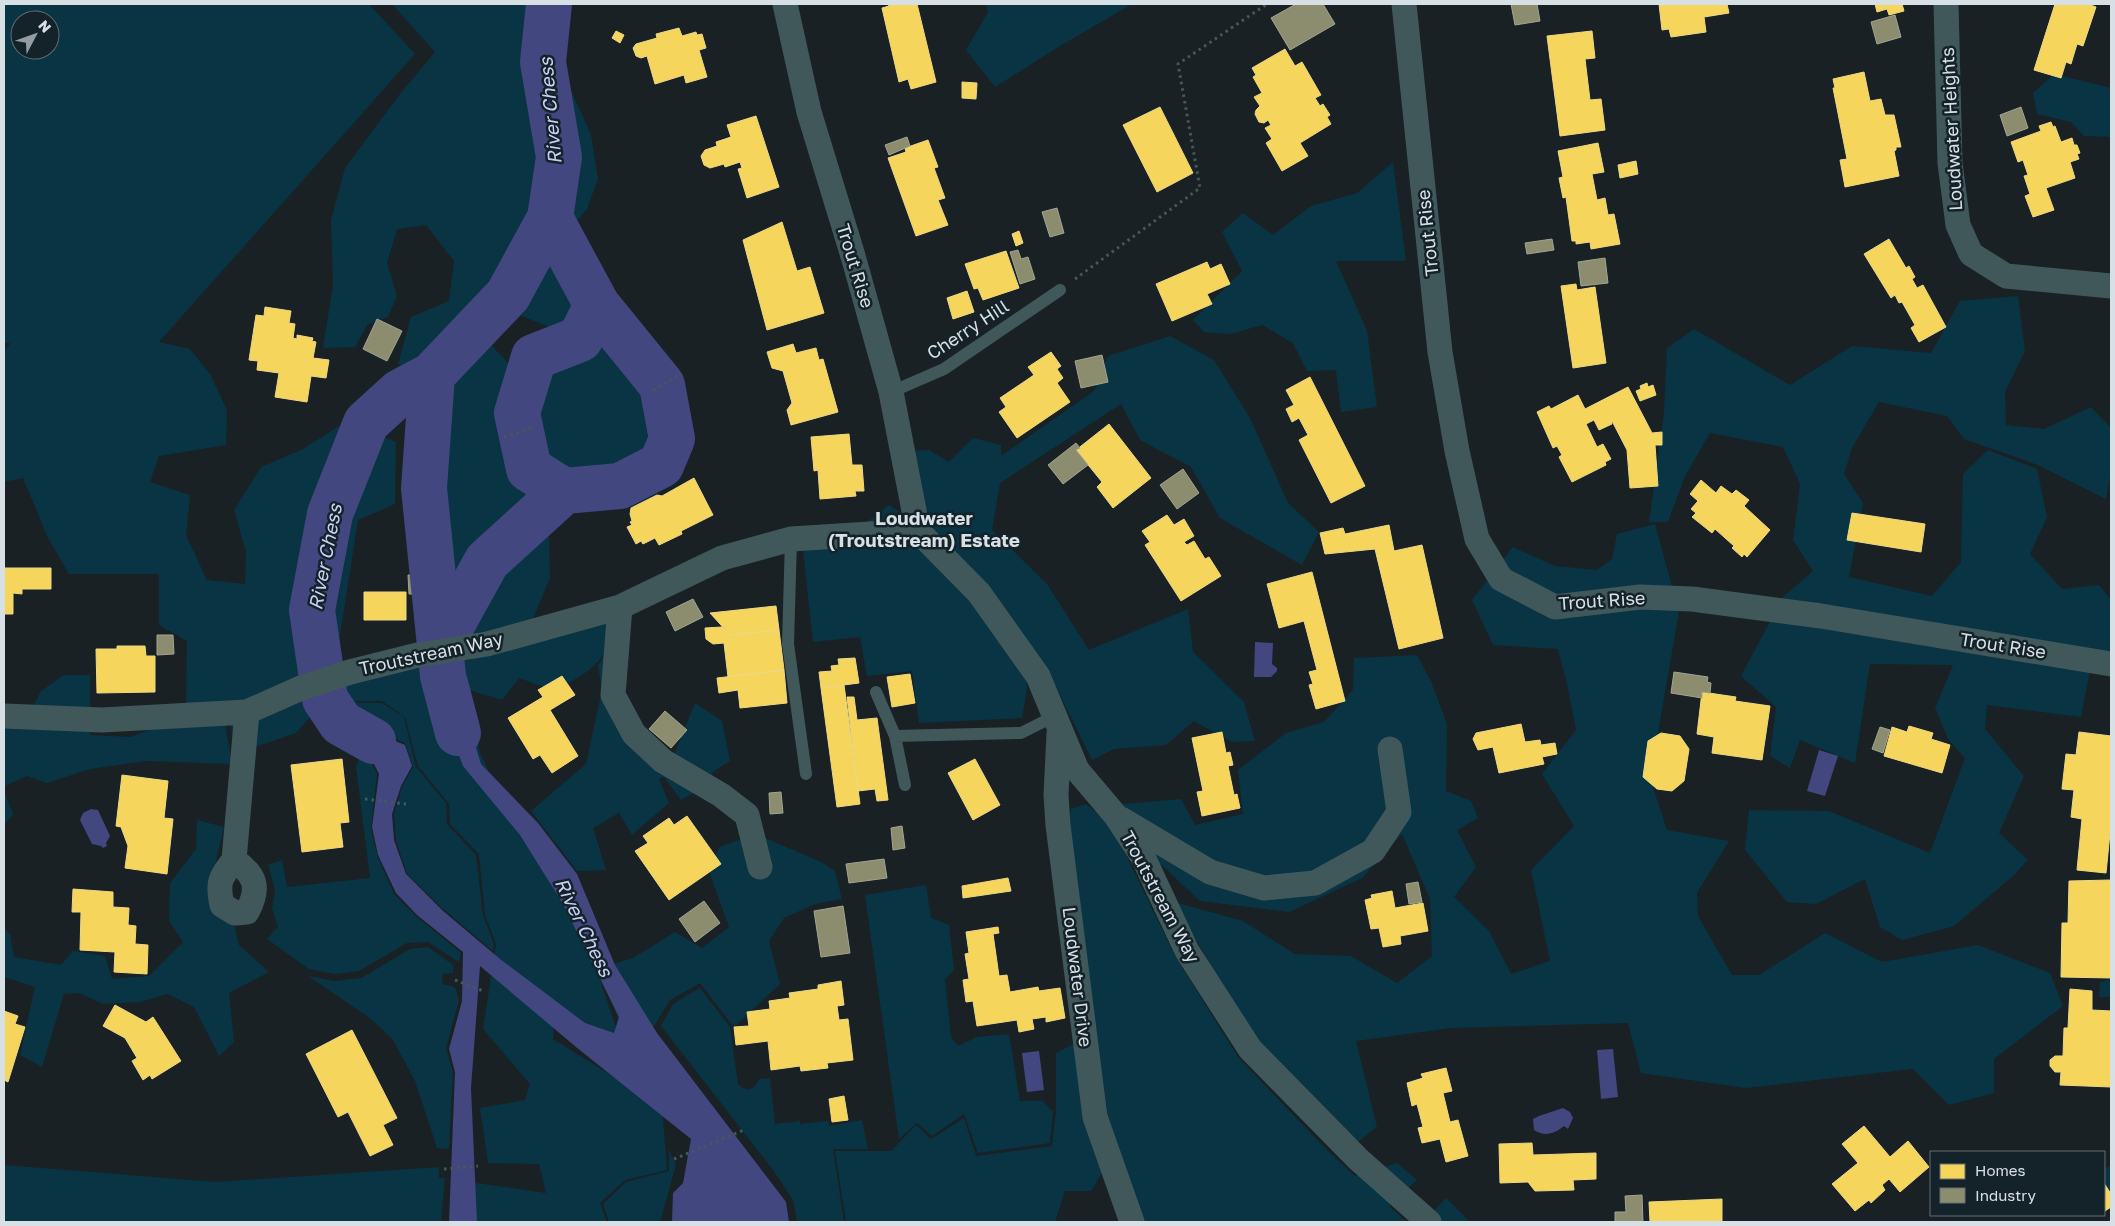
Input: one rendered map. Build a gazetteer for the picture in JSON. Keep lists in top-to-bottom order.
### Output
{
  "streets": {
    "street": [
      "Loudwater Heights",
      "Trout Rise",
      "Troutstream Way",
      "Loudwater Drive"
    ],
    "lane": ["Cherry Hill"]
  },
  "crossings": [
    ["Trout Rise", "Cherry Hill"],
    ["Trout Rise", "Troutstream Way"],
    ["Troutstream Way", "Loudwater Drive"]
  ],
  "districts": ["Loudwater (Troutstream) Estate"],
  "water": ["River Chess"],
  "legend": ["Homes", "Industry"],
  "north": "top right"
}
